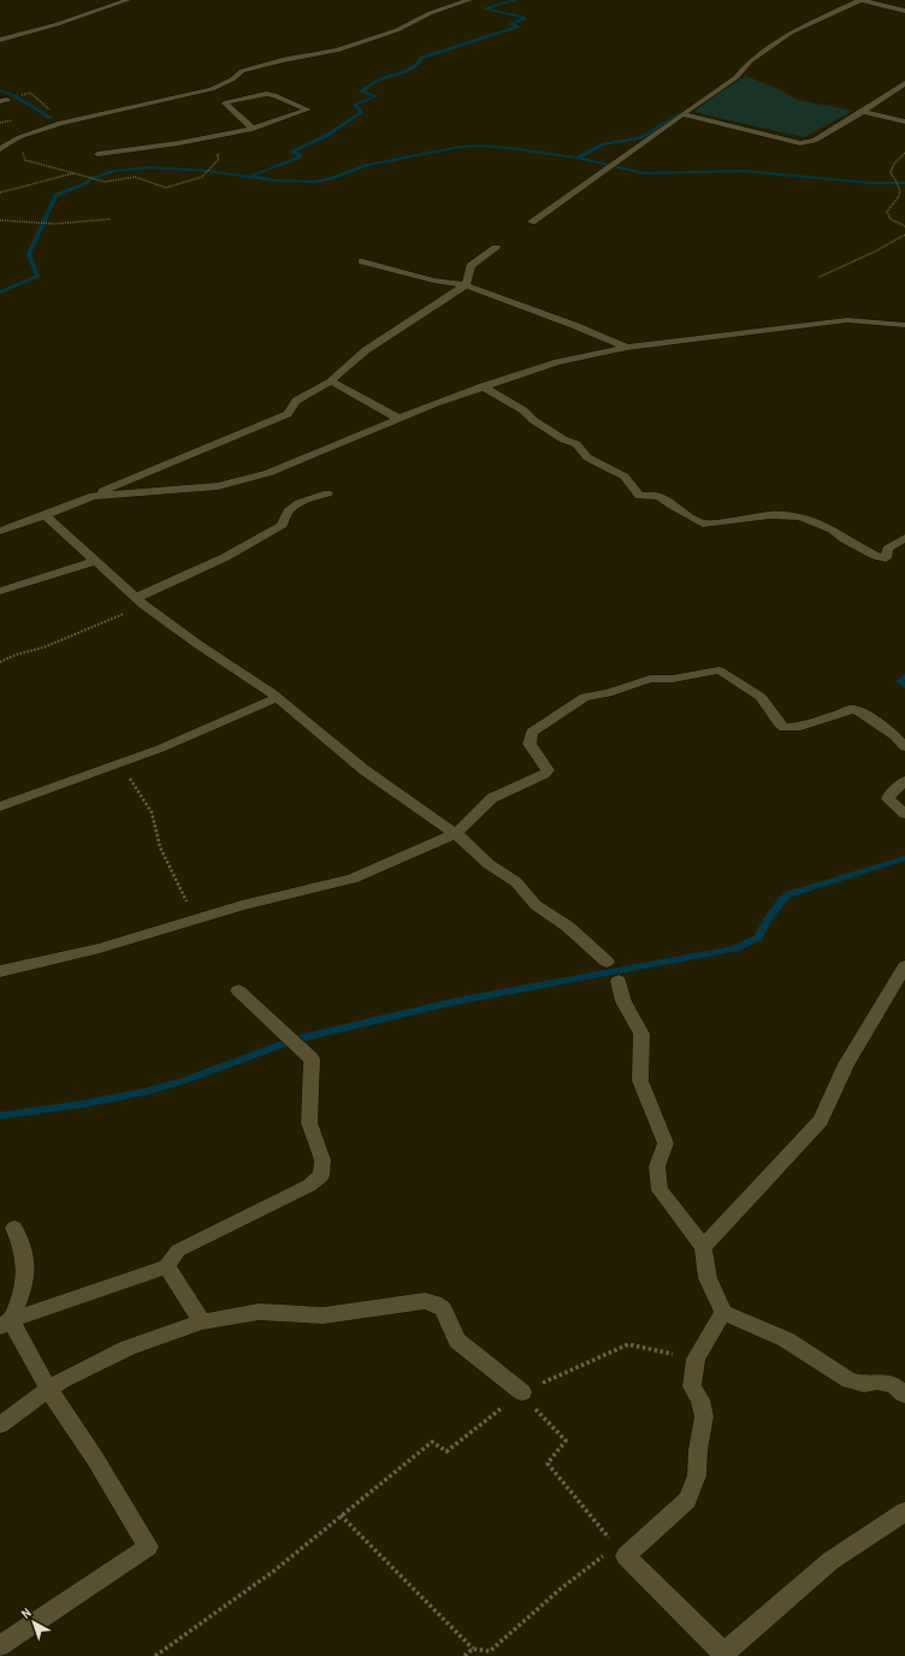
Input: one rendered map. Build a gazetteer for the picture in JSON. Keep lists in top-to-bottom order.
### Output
{
  "north": "top left"
}
